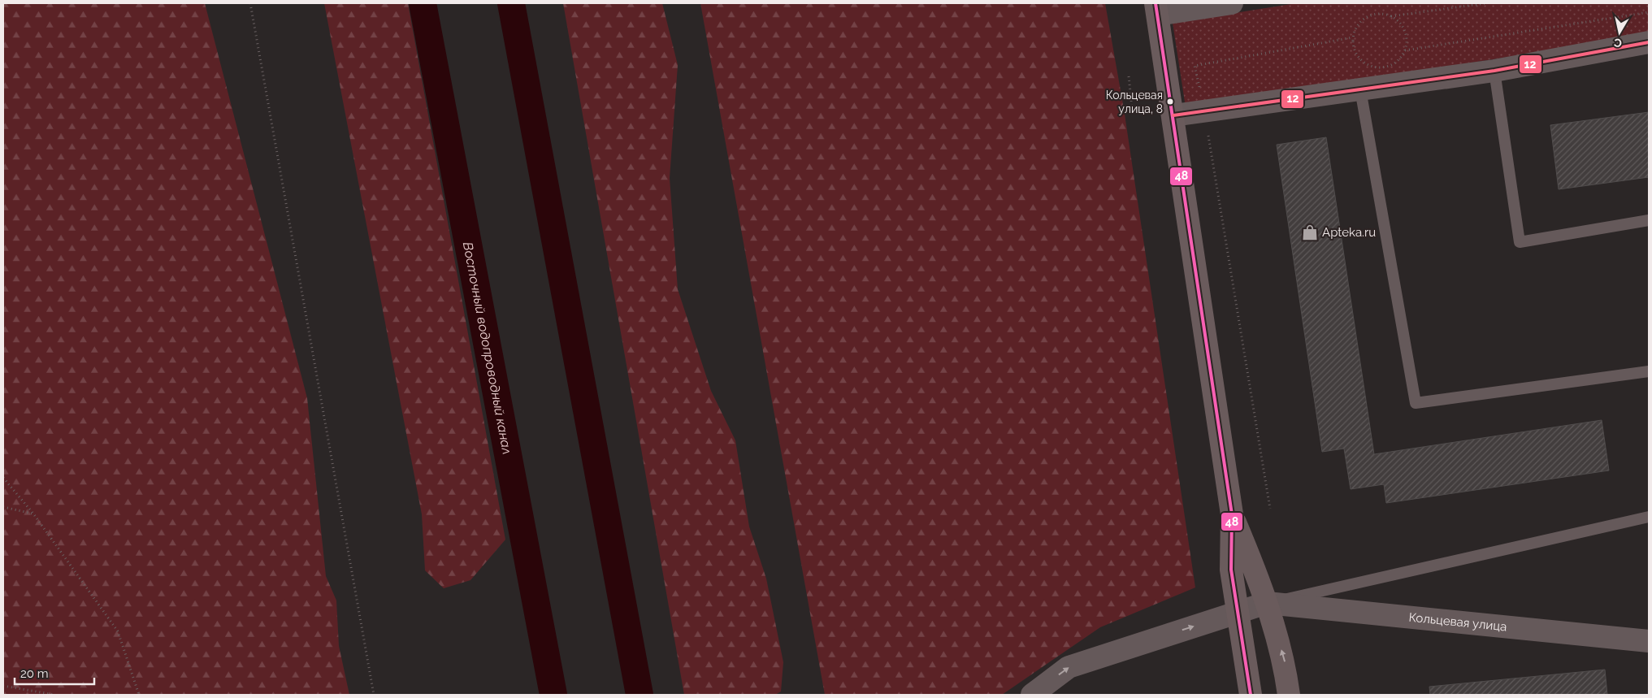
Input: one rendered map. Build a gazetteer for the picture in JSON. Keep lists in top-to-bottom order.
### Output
{
  "streets": {
    "street": ["Кольцевая улица"]
  },
  "water": ["Восточный водопроводный канал"],
  "places": {
    "other": ["Кольцевая улица, 8"],
    "shop": ["Apteka.ru"]
  },
  "lines": ["transit line 48", "transit line 12"],
  "scale_bar": "20 m",
  "north": "bottom"
}
